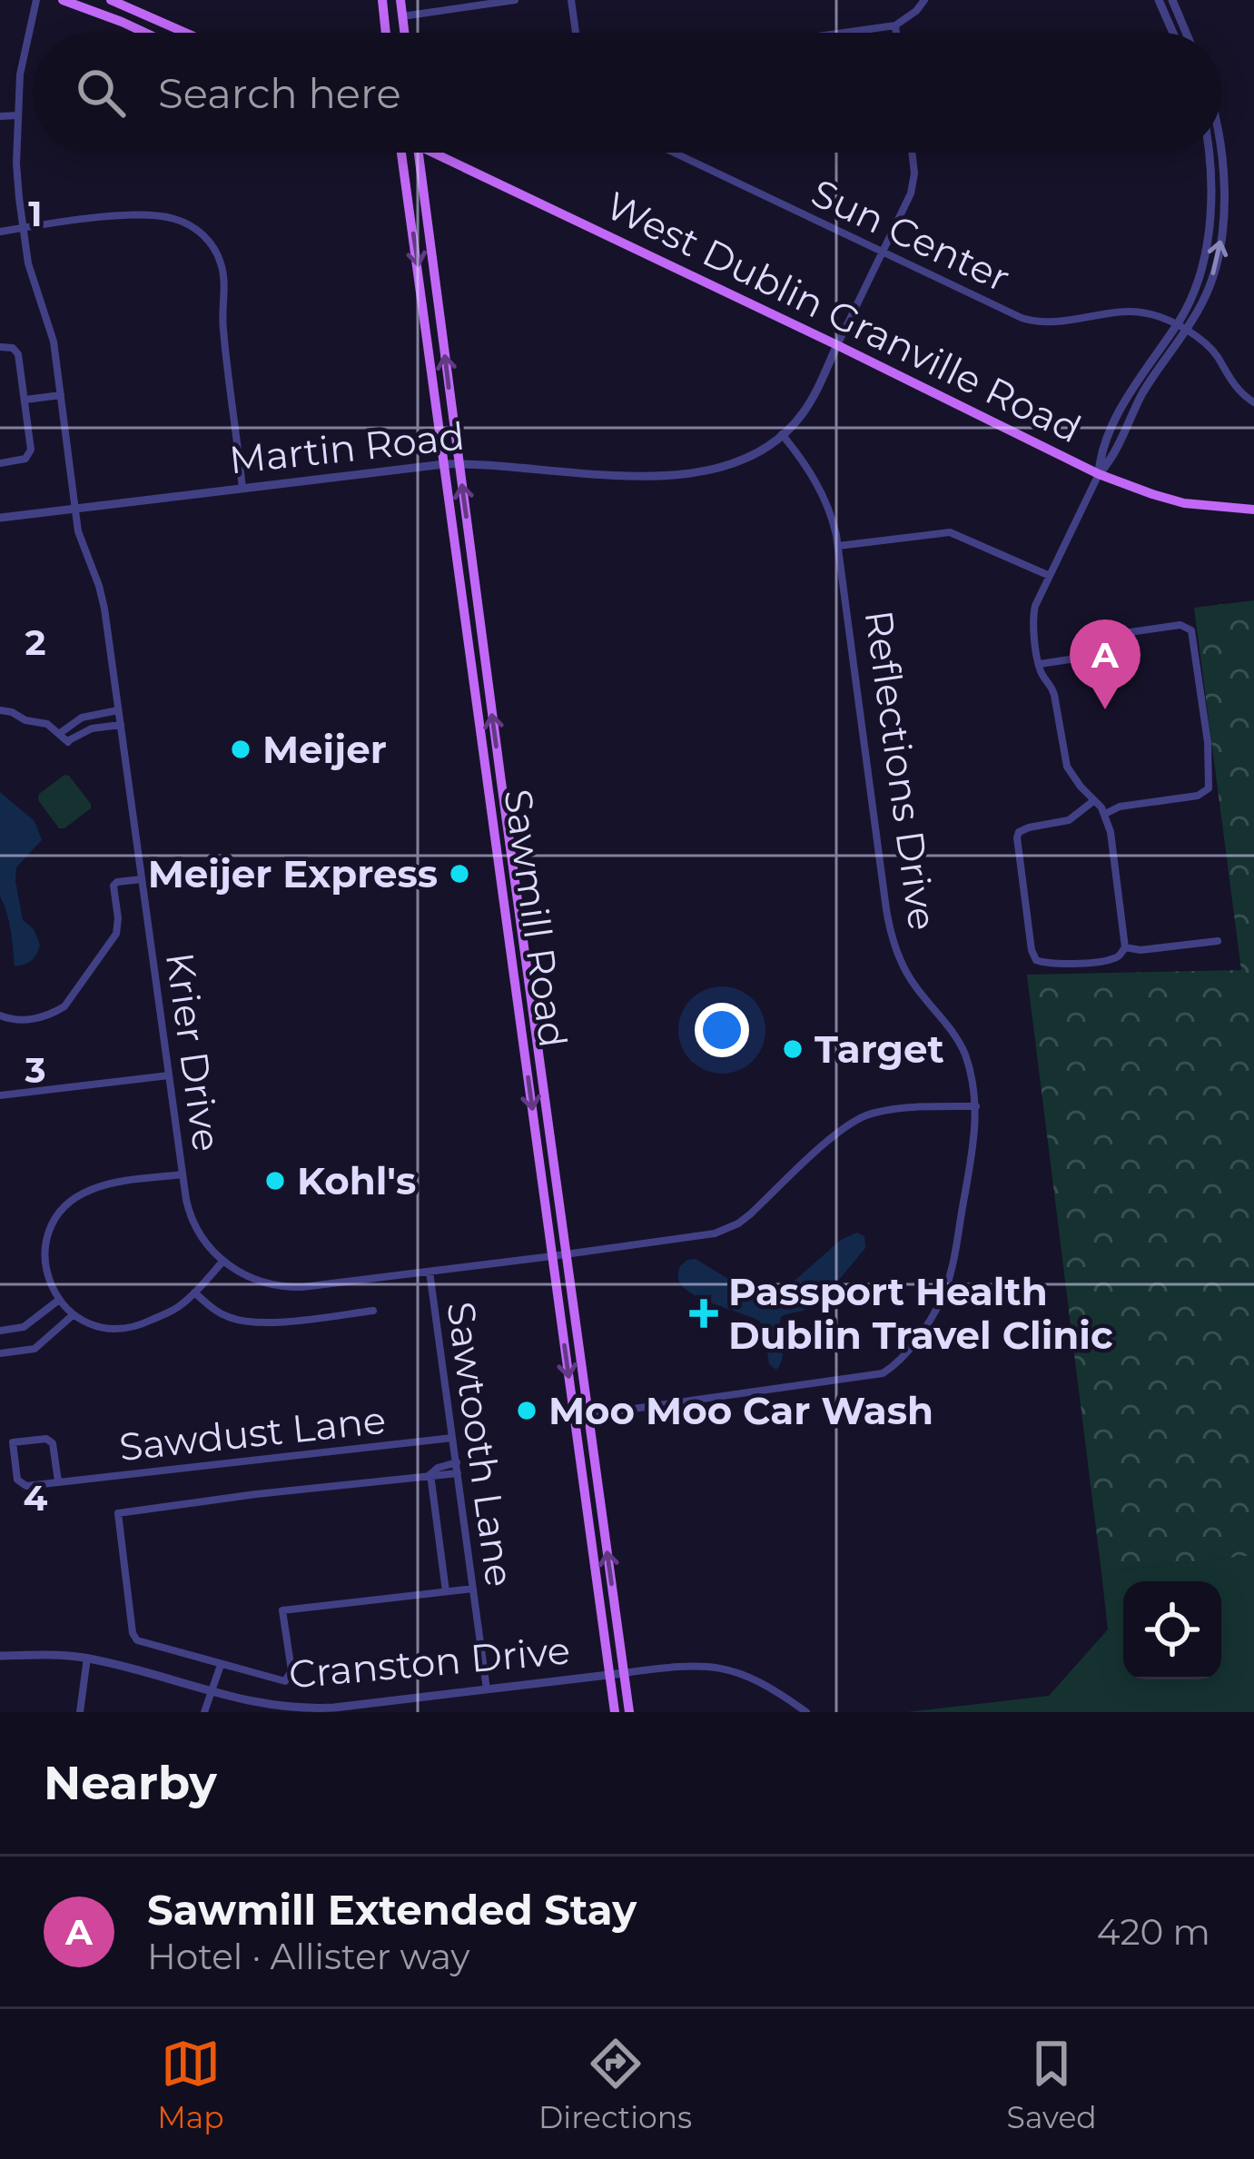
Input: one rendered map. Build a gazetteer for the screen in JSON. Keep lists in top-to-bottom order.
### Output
{
  "streets": {
    "main road": ["West Dublin Granville Road", "Sawmill Road"],
    "street": [
      "Sun Center",
      "Martin Road",
      "Reflections Drive",
      "Krier Drive",
      "Sawdust Lane",
      "Sawtooth Lane",
      "Cranston Drive"
    ]
  },
  "crossings": [
    ["West Dublin Granville Road", "Martin Road"],
    ["Martin Road", "Reflections Drive"],
    ["Martin Road", "Sawmill Road"],
    ["Martin Road", "Krier Drive"],
    ["Reflections Drive", "Sawmill Road"],
    ["Reflections Drive", "Krier Drive"],
    ["Sawmill Road", "Krier Drive"],
    ["Sawmill Road", "Cranston Drive"],
    ["Krier Drive", "Sawtooth Lane"],
    ["Sawdust Lane", "Sawtooth Lane"],
    ["Sawtooth Lane", "Cranston Drive"]
  ],
  "places": {
    "other": [
      "Meijer",
      "Meijer Express",
      "Target",
      "Kohl's",
      "Moo Moo Car Wash"
    ],
    "health": ["Passport Health Dublin Travel Clinic"]
  },
  "page": {
    "search": "Search here",
    "pins": "A",
    "heading": "Nearby",
    "list": [
      {
        "mark": "A",
        "name": "Sawmill Extended Stay",
        "note": "Hotel · Allister way",
        "value": "420 m"
      }
    ],
    "nav": ["Map", "Directions", "Saved"]
  },
  "grid": {
    "rows": [
      "1",
      "2",
      "3",
      "4"
    ]
  }
}
